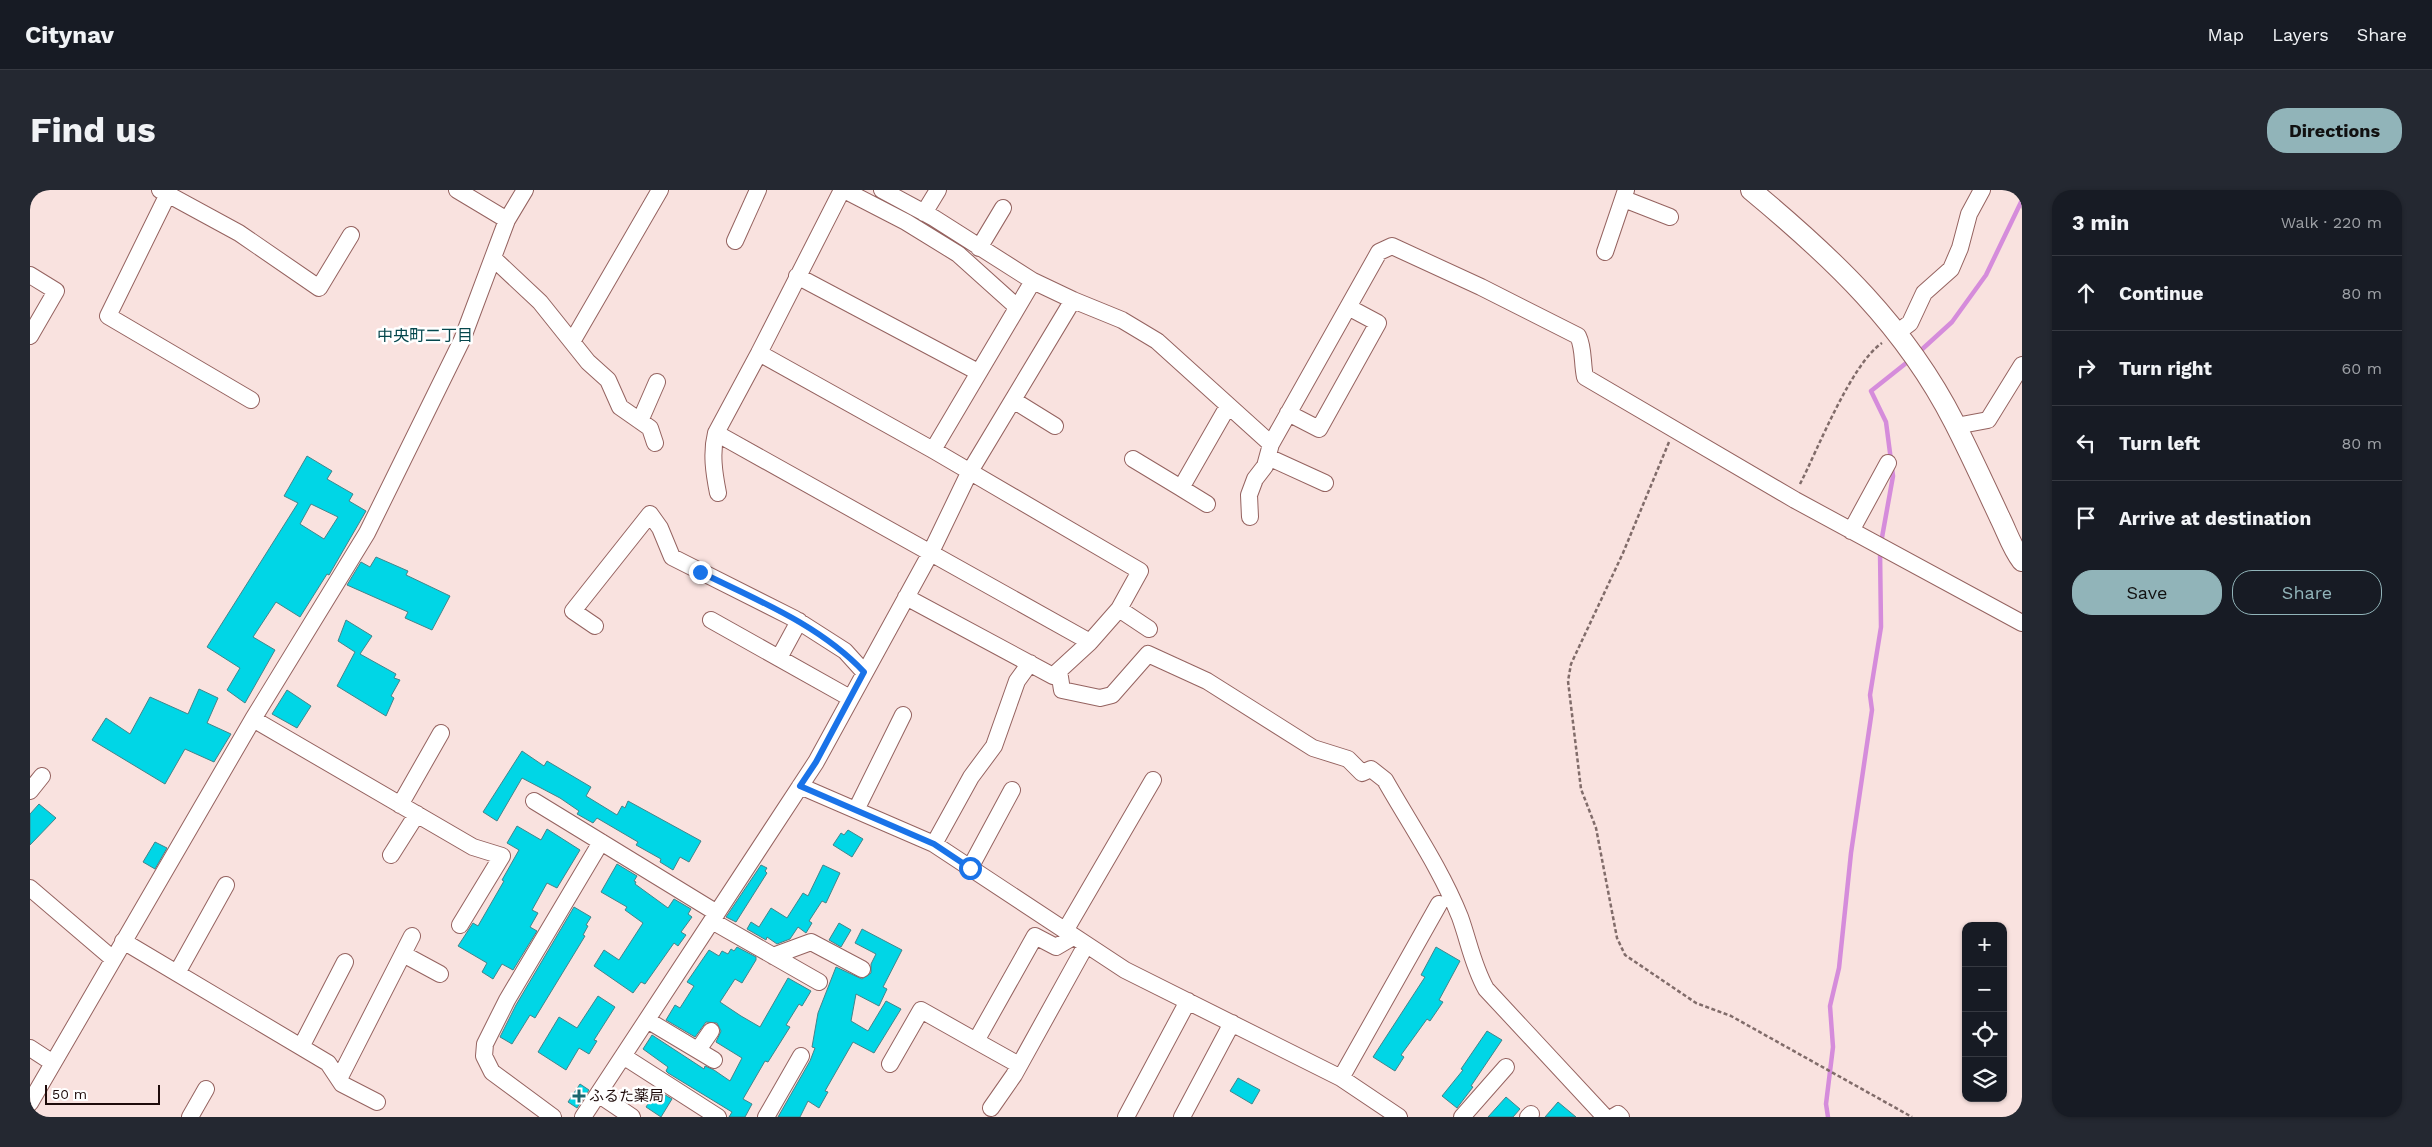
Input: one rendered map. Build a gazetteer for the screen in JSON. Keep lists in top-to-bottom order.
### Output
{
  "districts": ["中央町二丁目"],
  "places": {
    "health": ["ふるた薬局"]
  },
  "scale_bar": "50 m",
  "page": {
    "header": "Citynav",
    "nav": ["Map", "Layers", "Share"],
    "buttons": [
      "Directions",
      ["Save", "Share"]
    ],
    "title": "Find us",
    "heading": ["3 min", "Walk · 220 m"],
    "list": [
      ["Continue", "80 m"],
      ["Turn right", "60 m"],
      ["Turn left", "80 m"],
      "Arrive at destination"
    ],
    "map_buttons": ["+", "−"],
    "scale": "50 m"
  }
}
